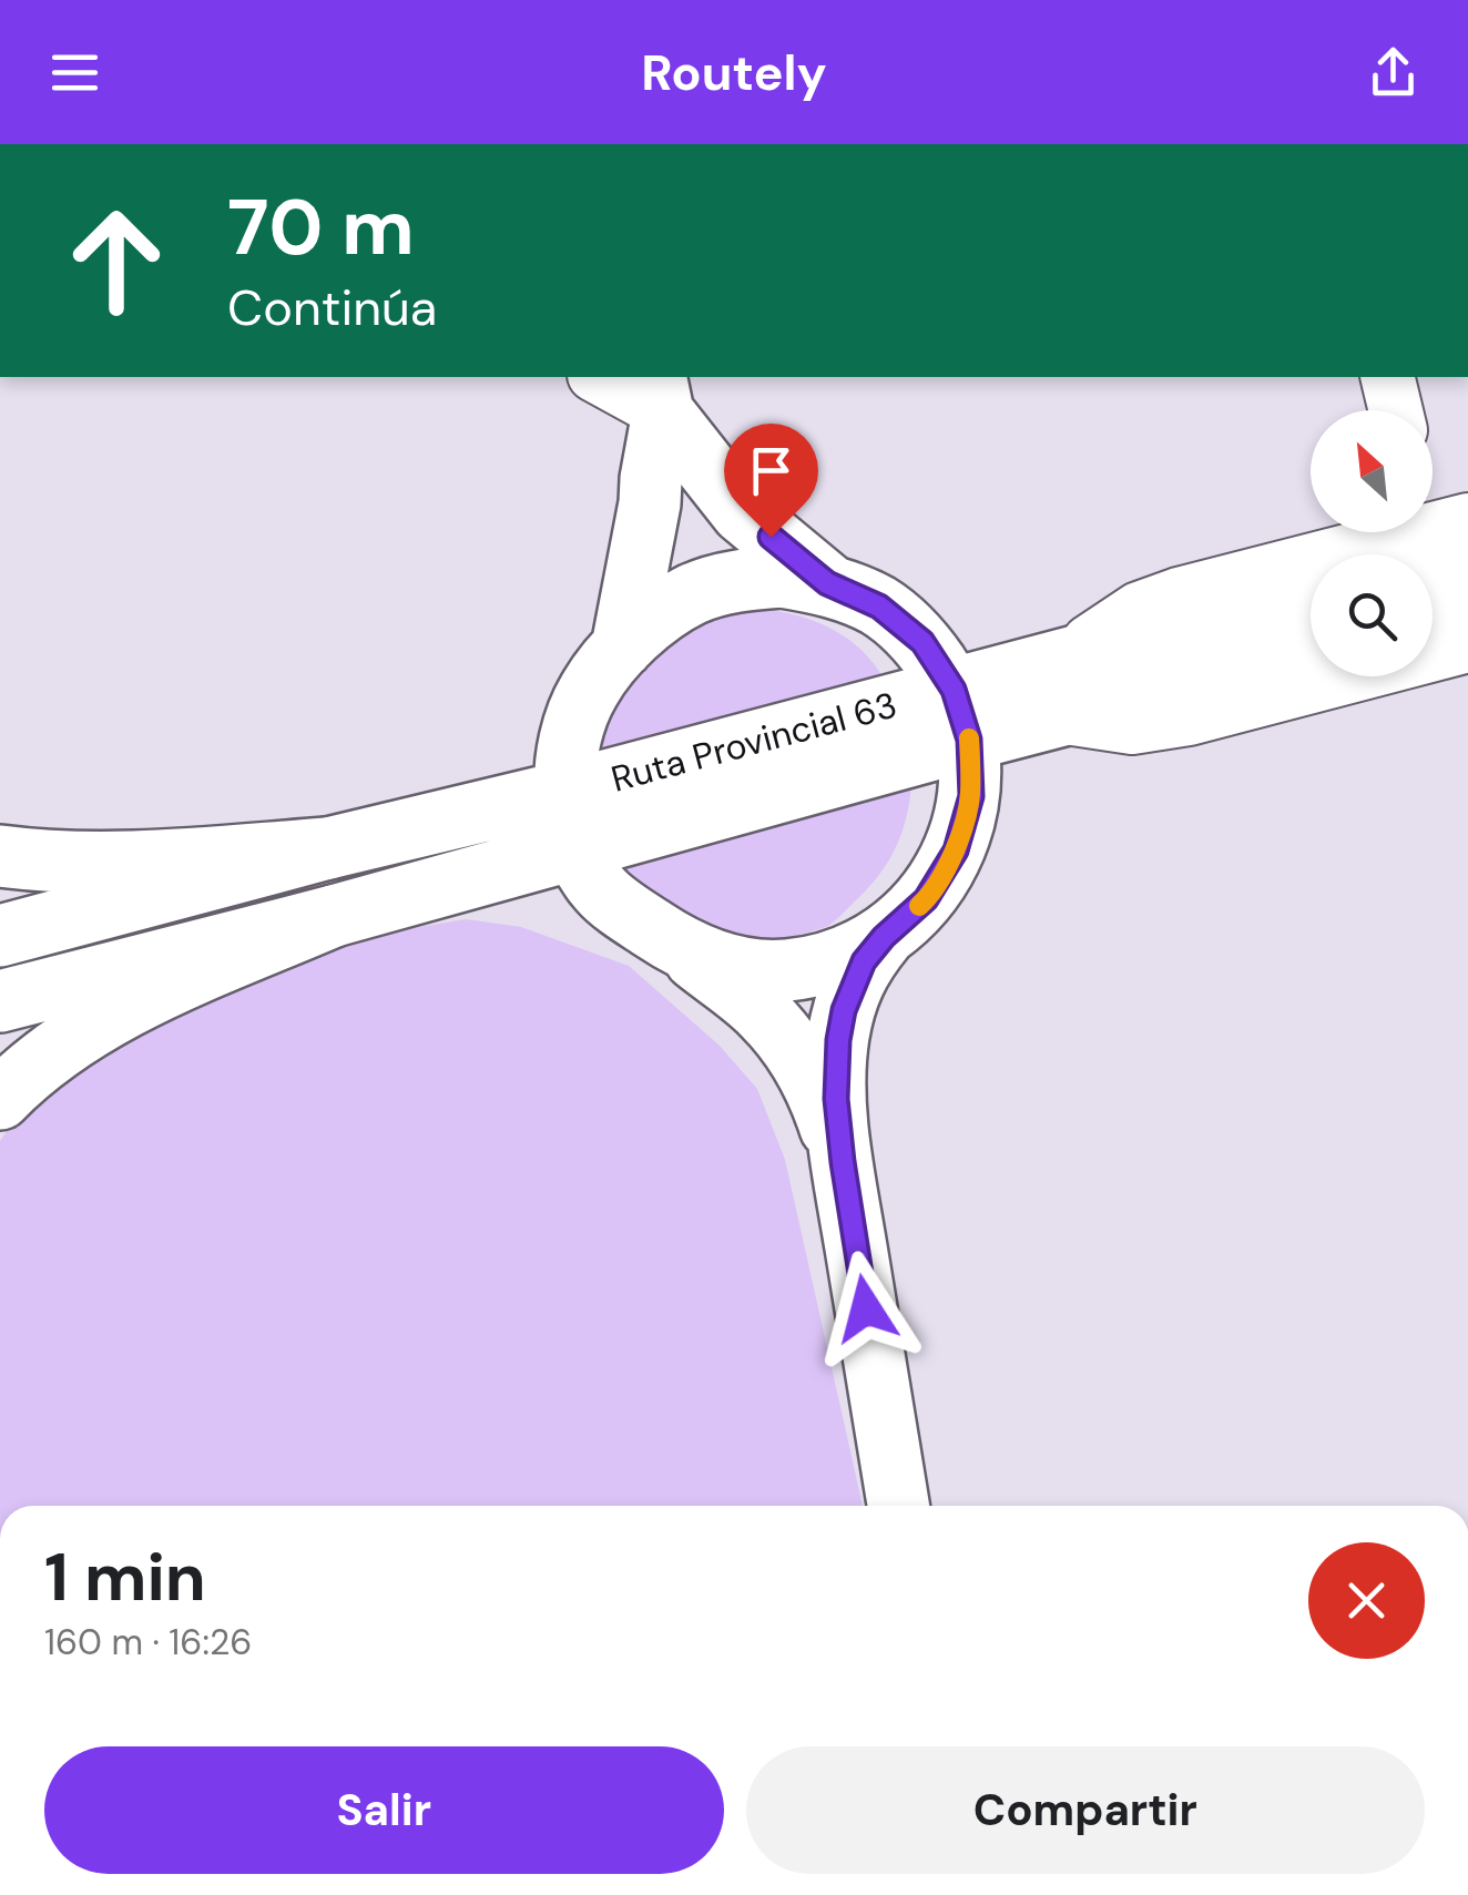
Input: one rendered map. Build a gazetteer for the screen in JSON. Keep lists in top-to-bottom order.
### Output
{
  "streets": {
    "main road": ["Ruta Provincial 63"]
  },
  "north": "top left",
  "page": {
    "header": "Routely",
    "turn": ["70 m", "Continúa"],
    "heading": ["1 min", "160 m · 16:26"],
    "buttons": ["Salir", "Compartir"]
  }
}
